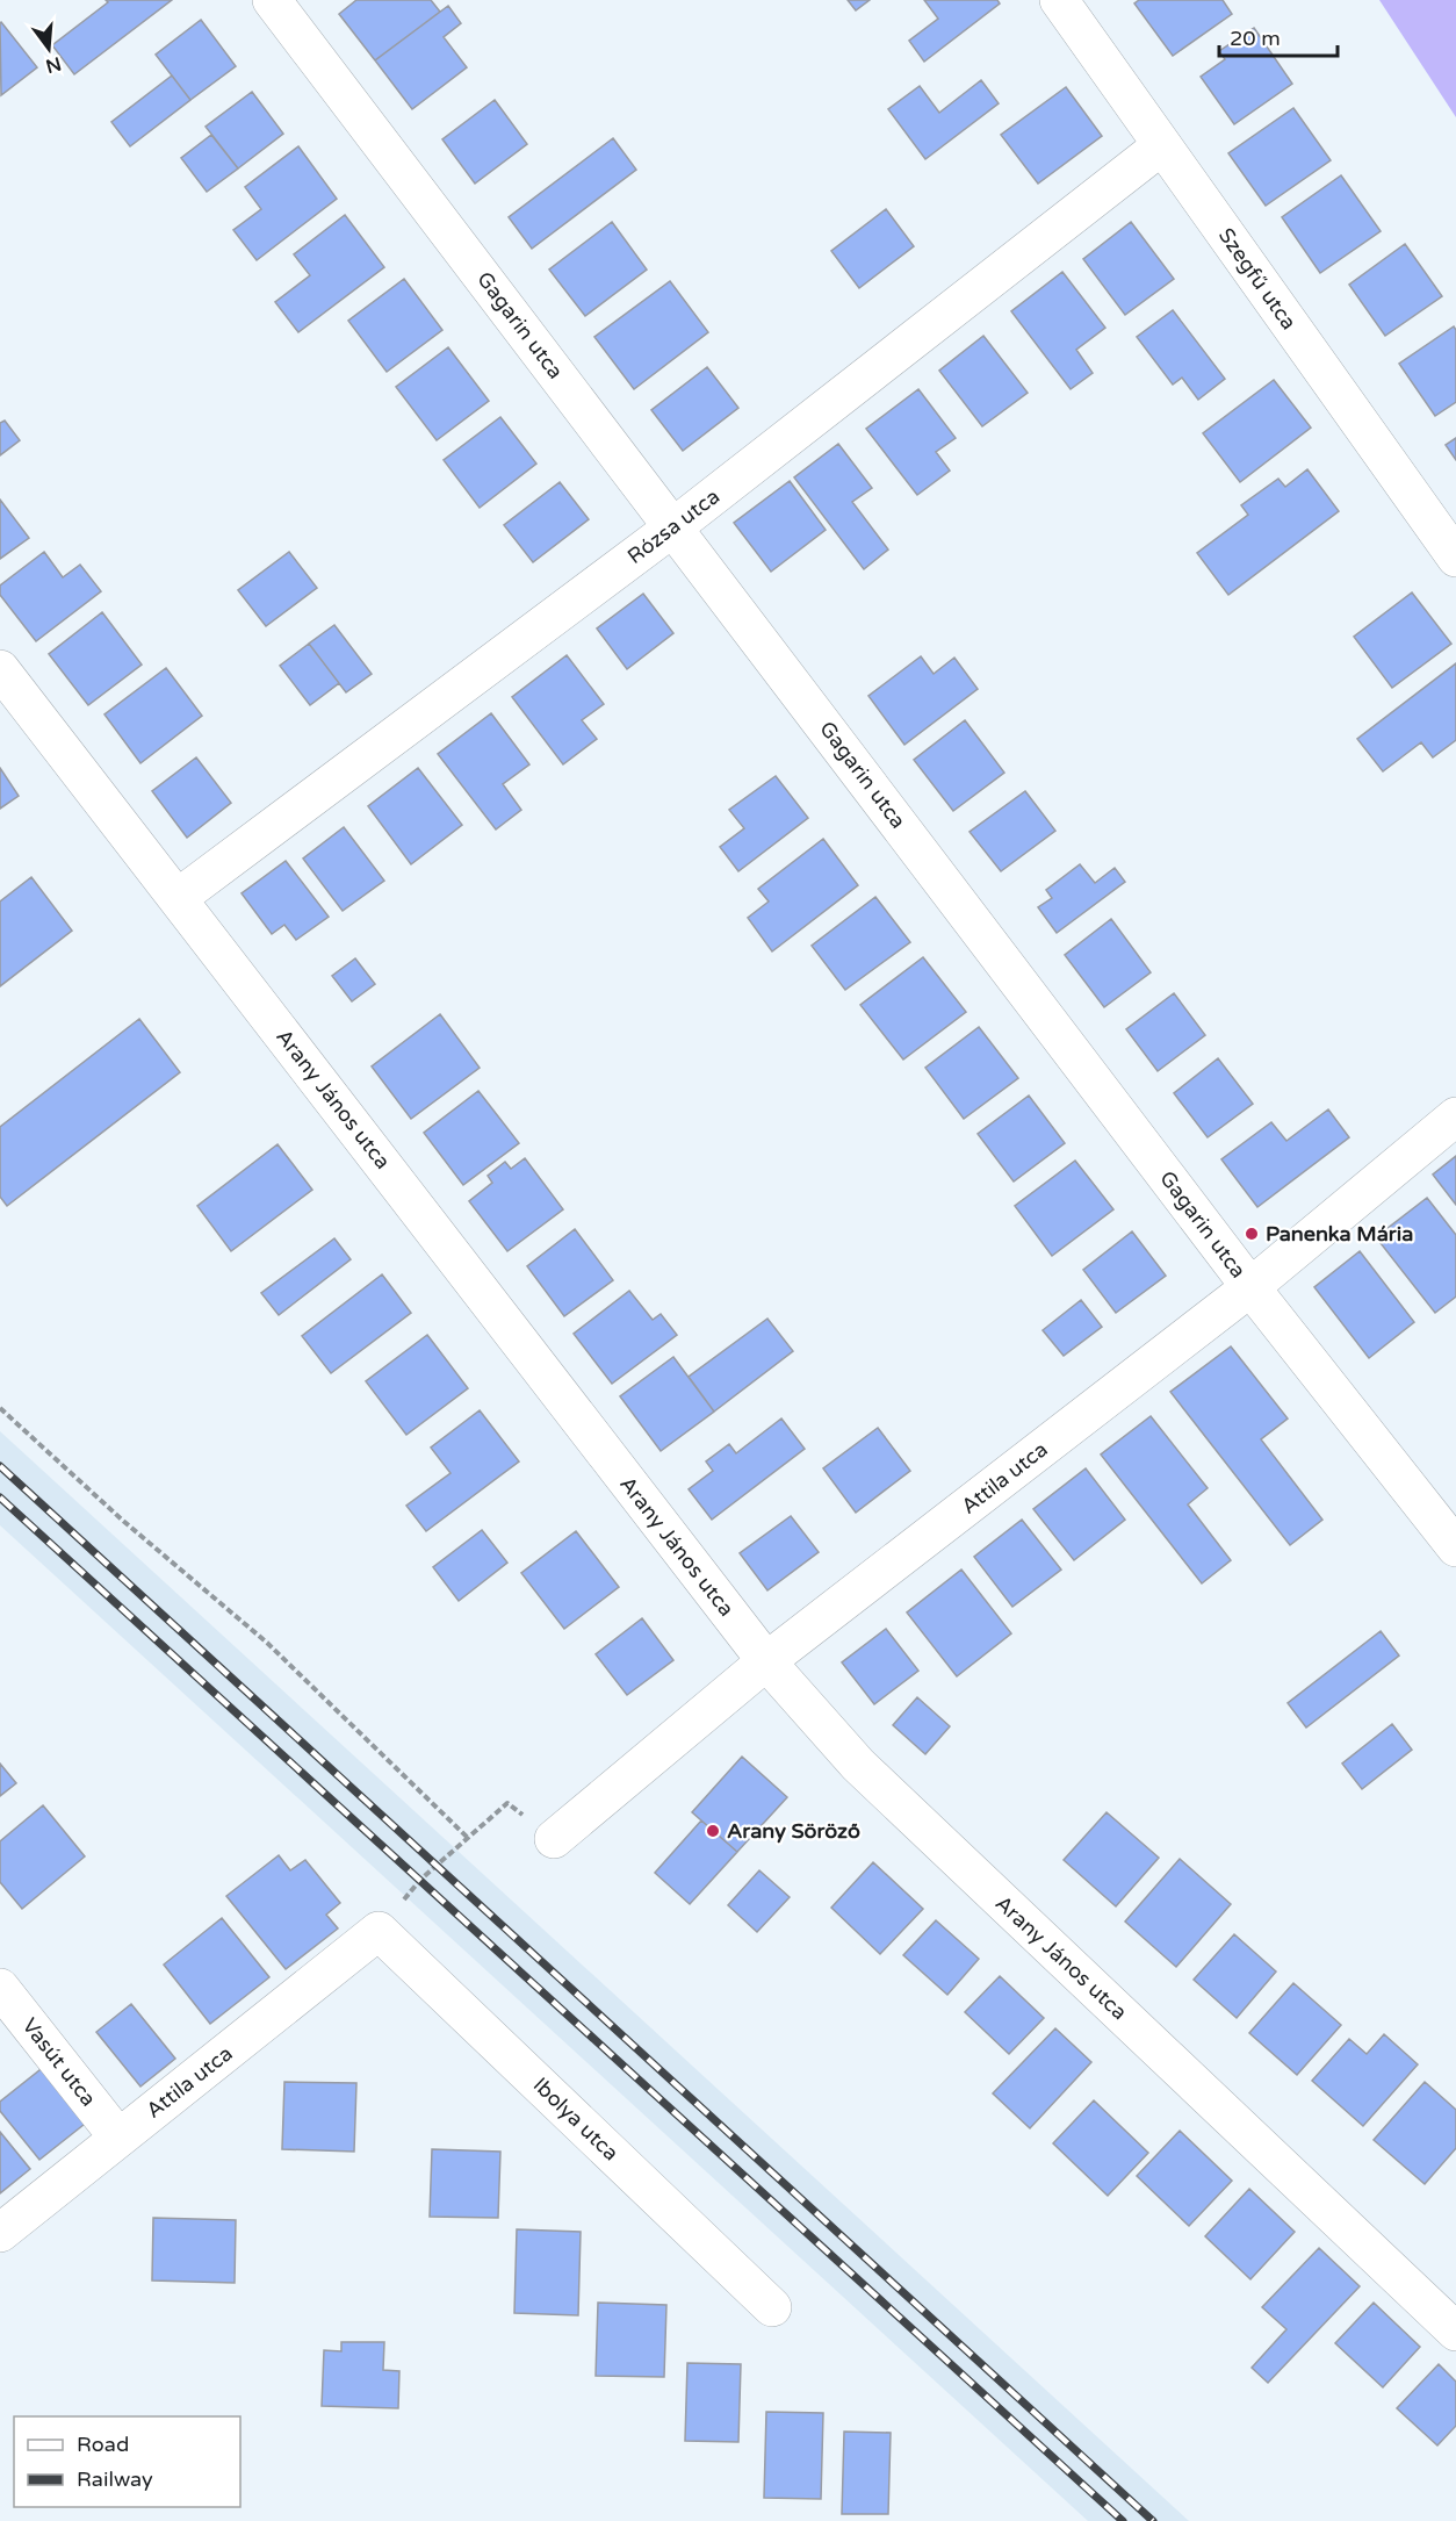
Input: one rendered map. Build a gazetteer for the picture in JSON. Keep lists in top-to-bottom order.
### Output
{
  "streets": {
    "street": [
      "Szegfű utca",
      "Gagarin utca",
      "Rózsa utca",
      "Arany János utca",
      "Attila utca",
      "Vasút utca",
      "Ibolya utca"
    ]
  },
  "crossings": [
    ["Szegfű utca", "Rózsa utca"],
    ["Gagarin utca", "Rózsa utca"],
    ["Gagarin utca", "Attila utca"],
    ["Rózsa utca", "Arany János utca"],
    ["Arany János utca", "Attila utca"],
    ["Attila utca", "Vasút utca"],
    ["Attila utca", "Ibolya utca"]
  ],
  "places": ["Panenka Mária", "Arany Söröző"],
  "legend": ["Road", "Railway"],
  "scale_bar": "20 m",
  "north": "bottom"
}
